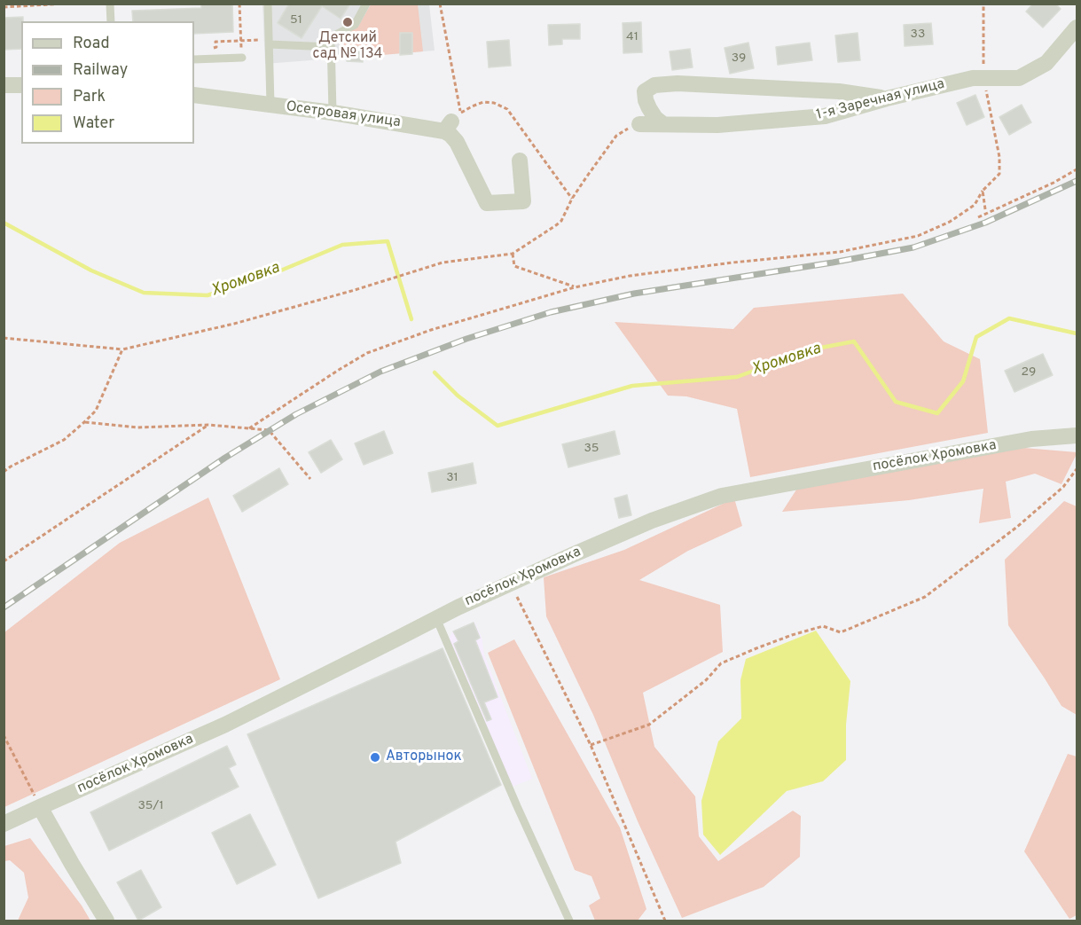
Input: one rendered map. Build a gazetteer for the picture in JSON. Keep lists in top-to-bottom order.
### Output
{
  "streets": {
    "street": ["1-я Заречная улица", "Осетровая улица", "посёлок Хромовка"]
  },
  "water": ["Хромовка"],
  "places": ["Детский сад № 134", "Авторынок"],
  "house_numbers": [
    "51",
    "33",
    "41",
    "39",
    "29",
    "35",
    "31",
    "35/1"
  ],
  "legend": [
    "Road",
    "Railway",
    "Park",
    "Water"
  ]
}
